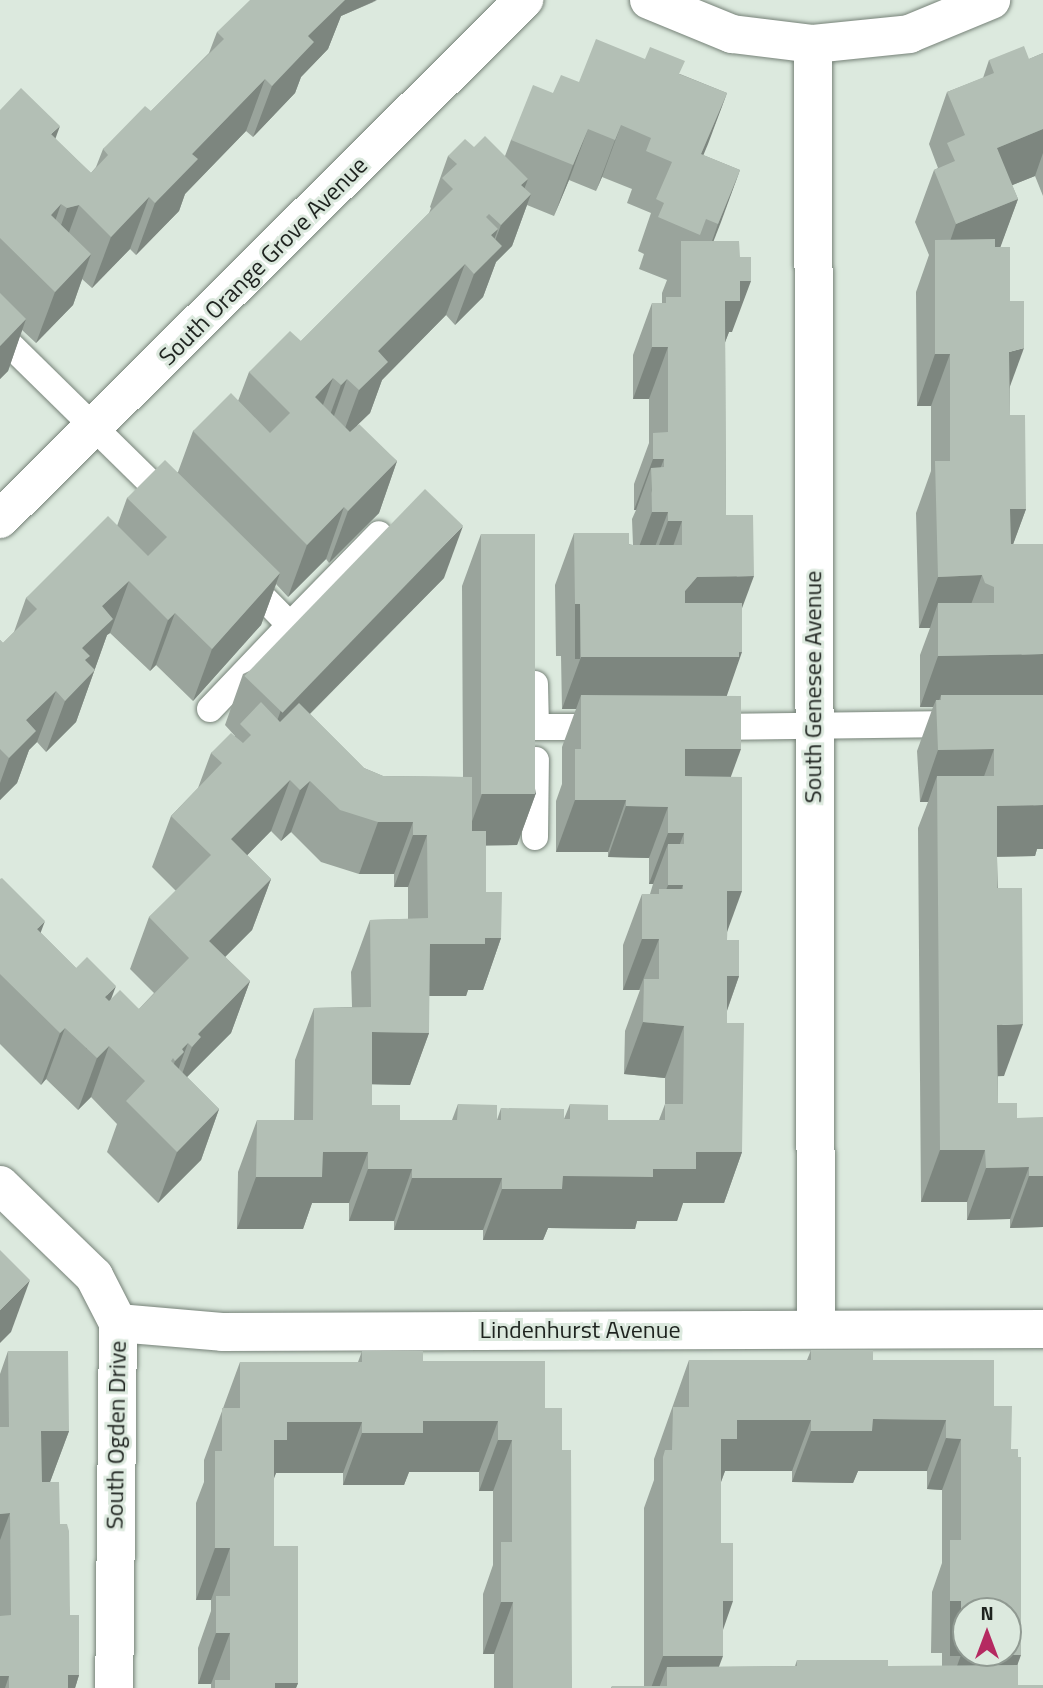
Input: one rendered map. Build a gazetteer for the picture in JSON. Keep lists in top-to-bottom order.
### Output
{
  "streets": {
    "street": [
      "South Orange Grove Avenue",
      "South Genesee Avenue",
      "Lindenhurst Avenue",
      "South Ogden Drive"
    ]
  },
  "crossings": [
    ["South Genesee Avenue", "Lindenhurst Avenue"],
    ["Lindenhurst Avenue", "South Ogden Drive"]
  ],
  "north": "top"
}
